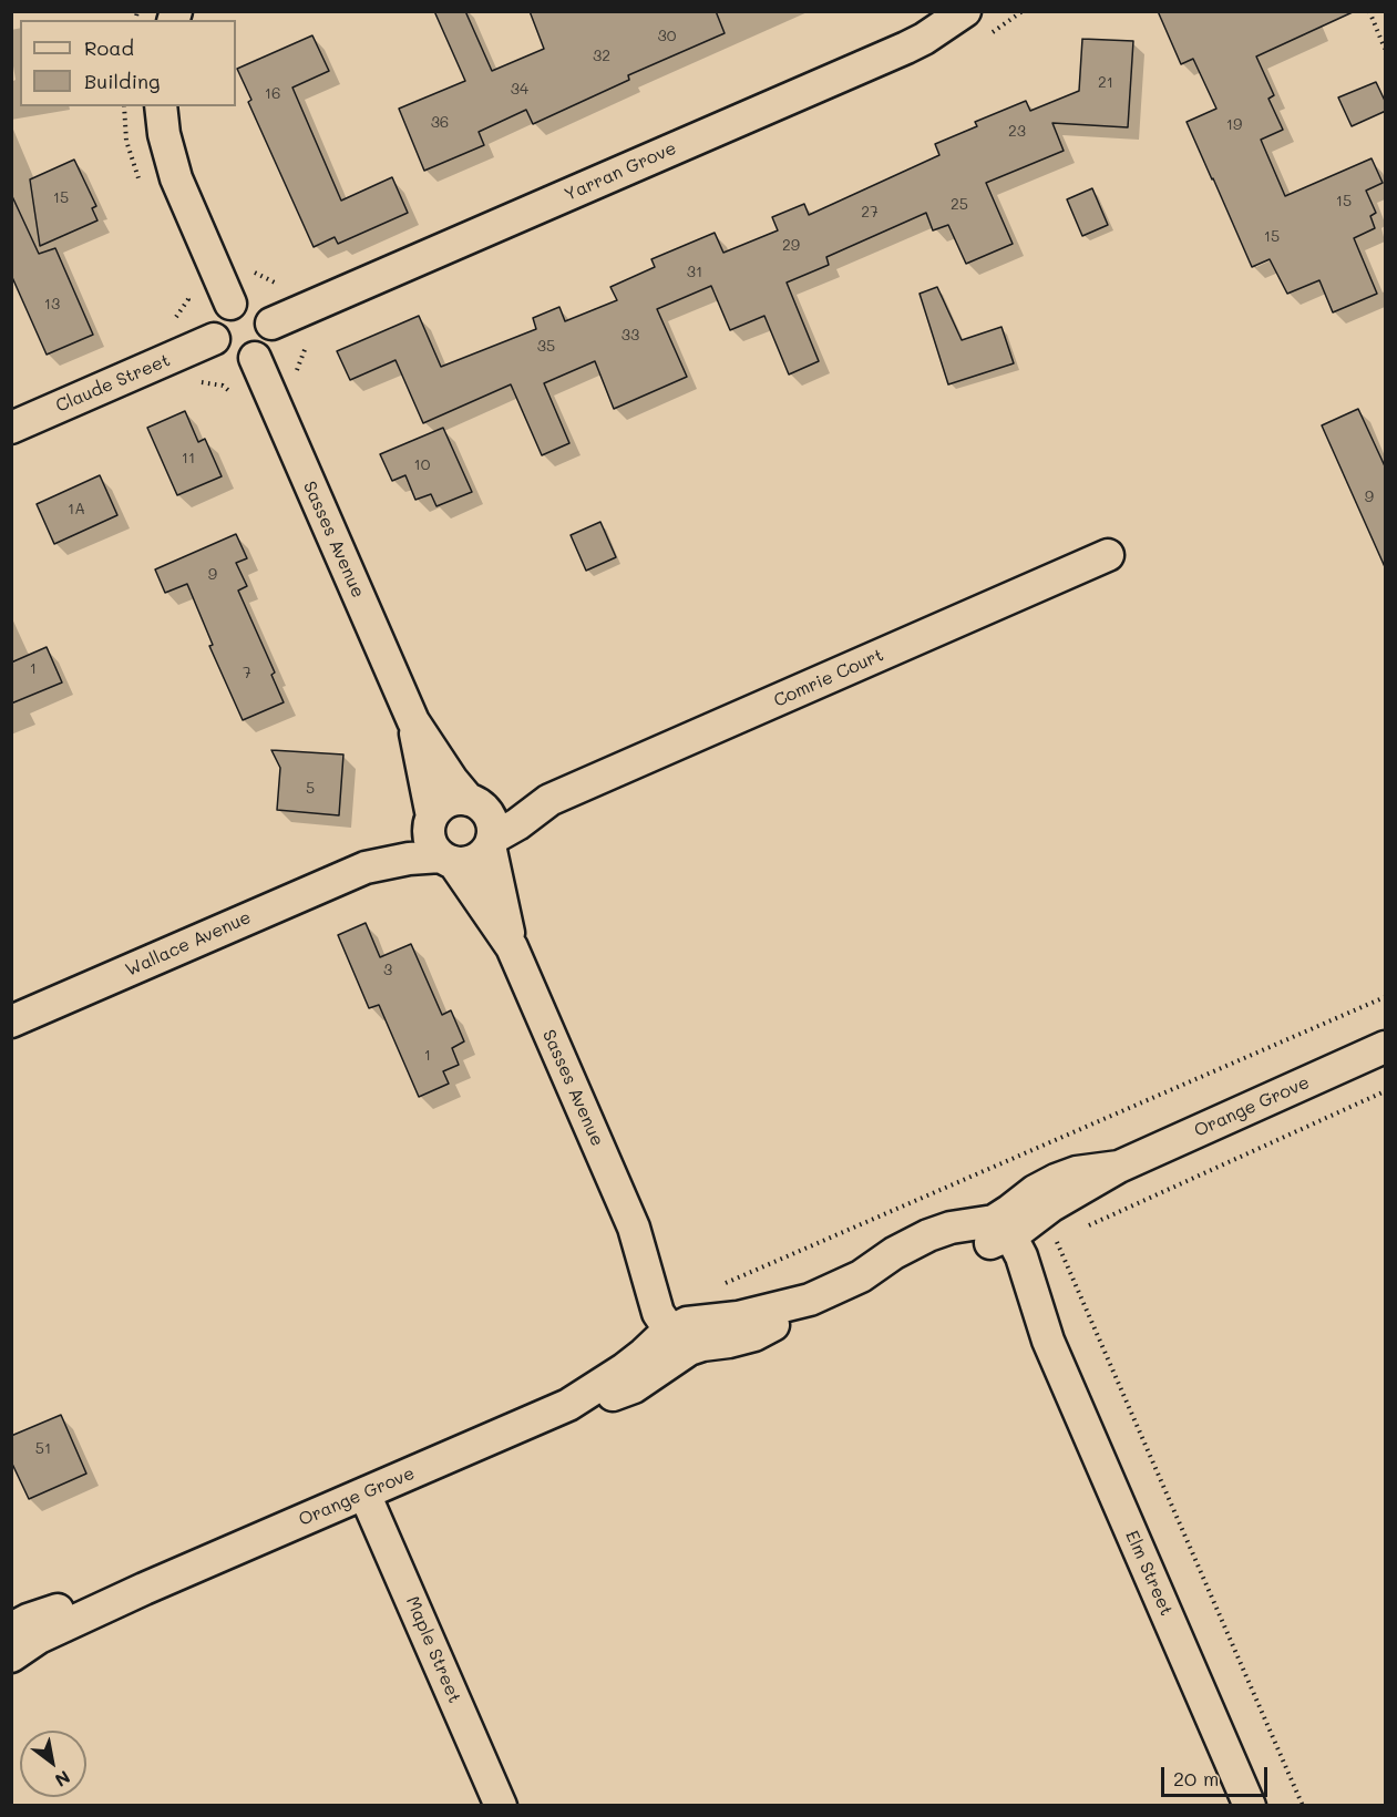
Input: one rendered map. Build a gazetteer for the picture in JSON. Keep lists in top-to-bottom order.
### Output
{
  "streets": {
    "street": [
      "Yarran Grove",
      "Claude Street",
      "Sasses Avenue",
      "Comrie Court",
      "Wallace Avenue",
      "Orange Grove",
      "Elm Street",
      "Maple Street"
    ]
  },
  "crossings": [
    ["Yarran Grove", "Claude Street"],
    ["Yarran Grove", "Sasses Avenue"],
    ["Claude Street", "Sasses Avenue"],
    ["Sasses Avenue", "Comrie Court"],
    ["Sasses Avenue", "Wallace Avenue"],
    ["Sasses Avenue", "Orange Grove"],
    ["Comrie Court", "Wallace Avenue"],
    ["Orange Grove", "Elm Street"],
    ["Orange Grove", "Maple Street"]
  ],
  "house_numbers": [
    "30",
    "32",
    "21",
    "34",
    "16",
    "36",
    "19",
    "23",
    "15",
    "15",
    "25",
    "27",
    "15",
    "29",
    "31",
    "13",
    "33",
    "35",
    "11",
    "10",
    "9",
    "1A",
    "9",
    "1",
    "7",
    "5",
    "3",
    "1",
    "51"
  ],
  "legend": ["Road", "Building"],
  "scale_bar": "20 m",
  "north": "bottom right"
}
